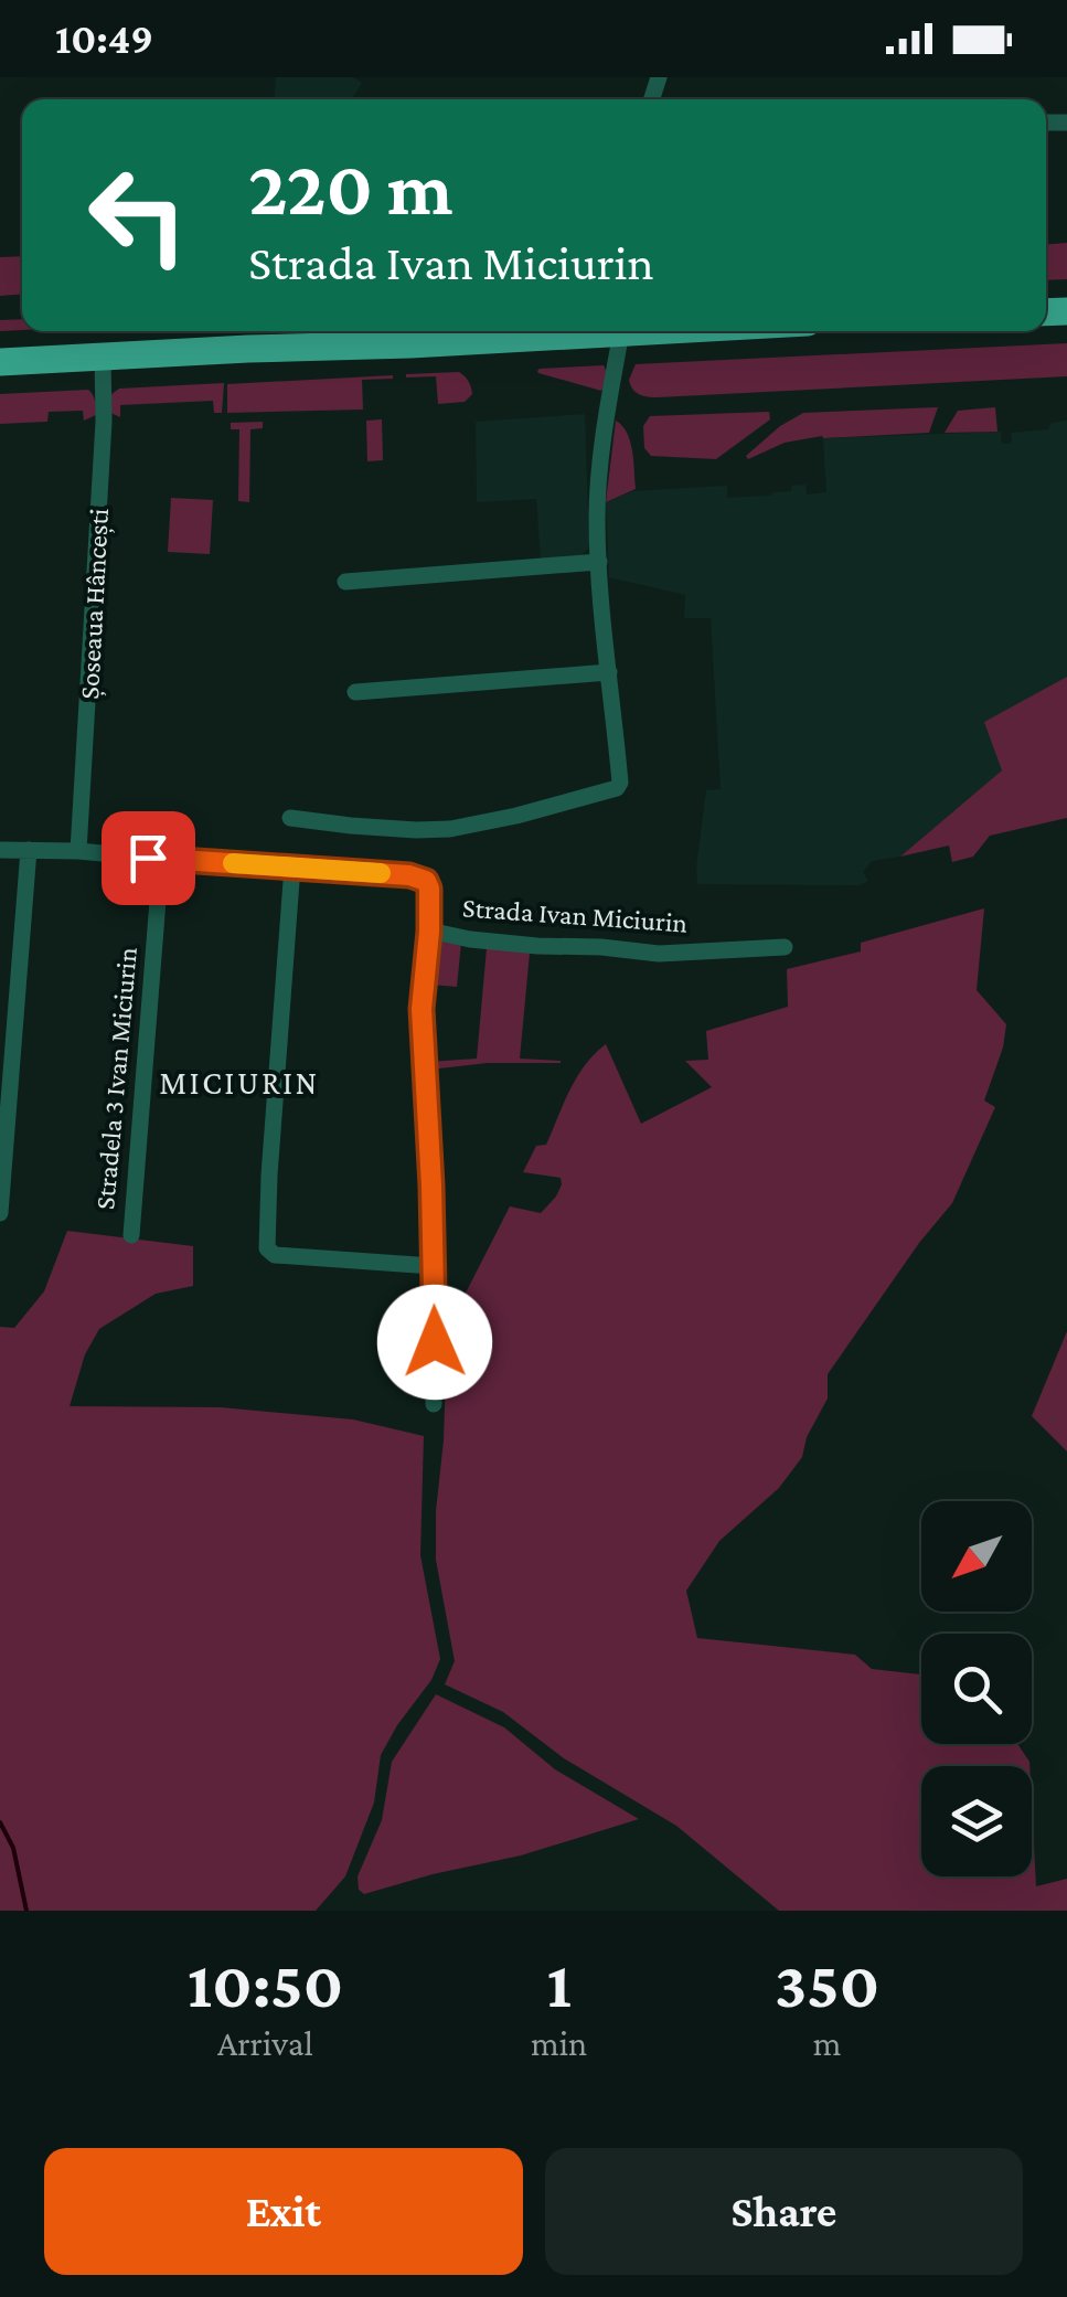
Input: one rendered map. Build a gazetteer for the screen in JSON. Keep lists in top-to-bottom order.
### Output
{
  "streets": {
    "street": ["Șoseaua Hâncești", "Strada Ivan Miciurin", "Stradela 3 Ivan Miciurin"]
  },
  "crossings": [
    ["Șoseaua Hâncești", "Strada Ivan Miciurin"],
    ["Strada Ivan Miciurin", "Stradela 3 Ivan Miciurin"]
  ],
  "districts": ["MICIURIN"],
  "north": "bottom left",
  "page": {
    "status": "10:49",
    "turn": ["220 m", "Strada Ivan Miciurin"],
    "eta": [
      "10:50",
      "Arrival",
      "1",
      "min",
      "350",
      "m"
    ],
    "buttons": ["Exit", "Share"]
  }
}
